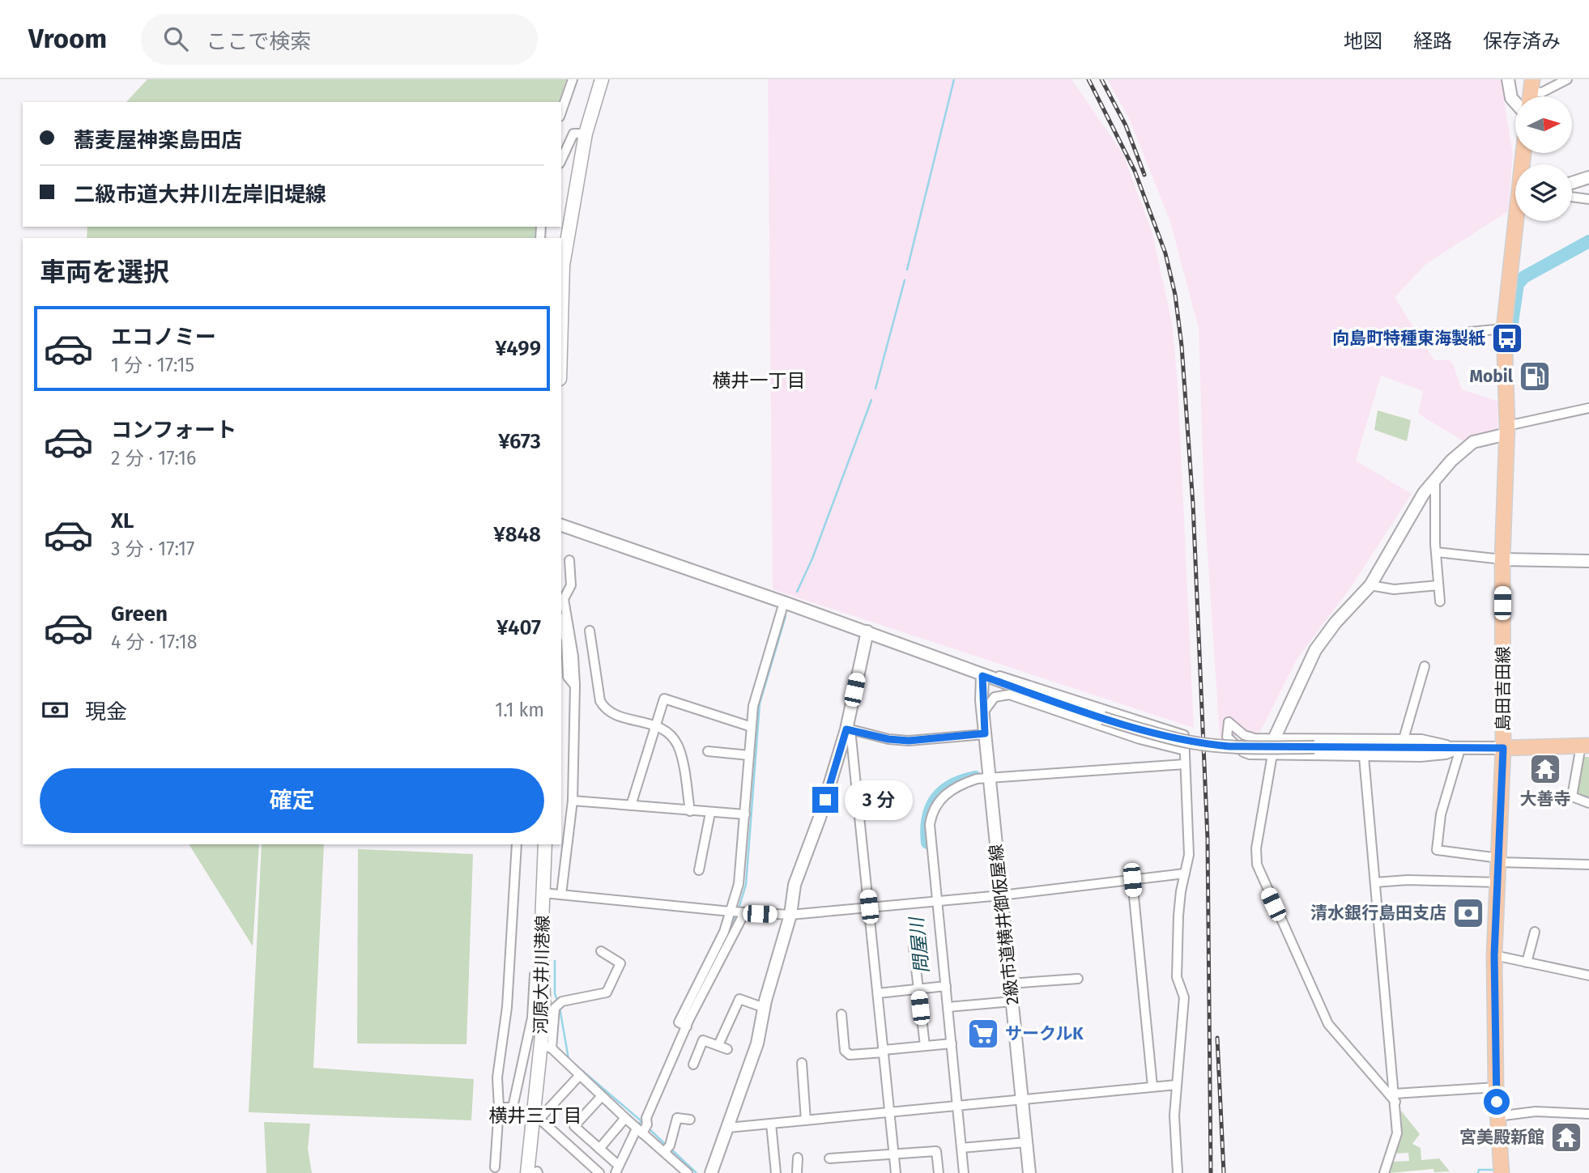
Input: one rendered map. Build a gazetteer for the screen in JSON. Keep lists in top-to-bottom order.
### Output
{
  "streets": {
    "main road": ["島田吉田線", "河原大井川港線"],
    "street": ["2級市道横井御仮屋線"]
  },
  "districts": ["横井一丁目", "横井三丁目"],
  "water": ["問屋川"],
  "places": {
    "bus stop": ["向島町特種東海製紙"],
    "fuel station": ["Mobil"],
    "temple": ["大善寺", "宮美殿新館"],
    "bank": ["清水銀行島田支店"],
    "supermarket": ["サークルK"]
  },
  "north": "right",
  "page": {
    "header": "Vroom",
    "search": "ここで検索",
    "nav": ["地図", "経路", "保存済み"],
    "banner": ["蕎麦屋神楽島田店", "二級市道大井川左岸旧堤線"],
    "heading": "車両を選択",
    "list": [
      {
        "name": "エコノミー",
        "note": "1 分 · 17:15",
        "value": "¥499"
      },
      {
        "name": "コンフォート",
        "note": "2 分 · 17:16",
        "value": "¥673"
      },
      {
        "name": "XL",
        "note": "3 分 · 17:17",
        "value": "¥848"
      },
      {
        "name": "Green",
        "note": "4 分 · 17:18",
        "value": "¥407"
      }
    ],
    "pay": ["現金", "1.1 km"],
    "buttons": "確定",
    "bubble": "3 分"
  }
}
